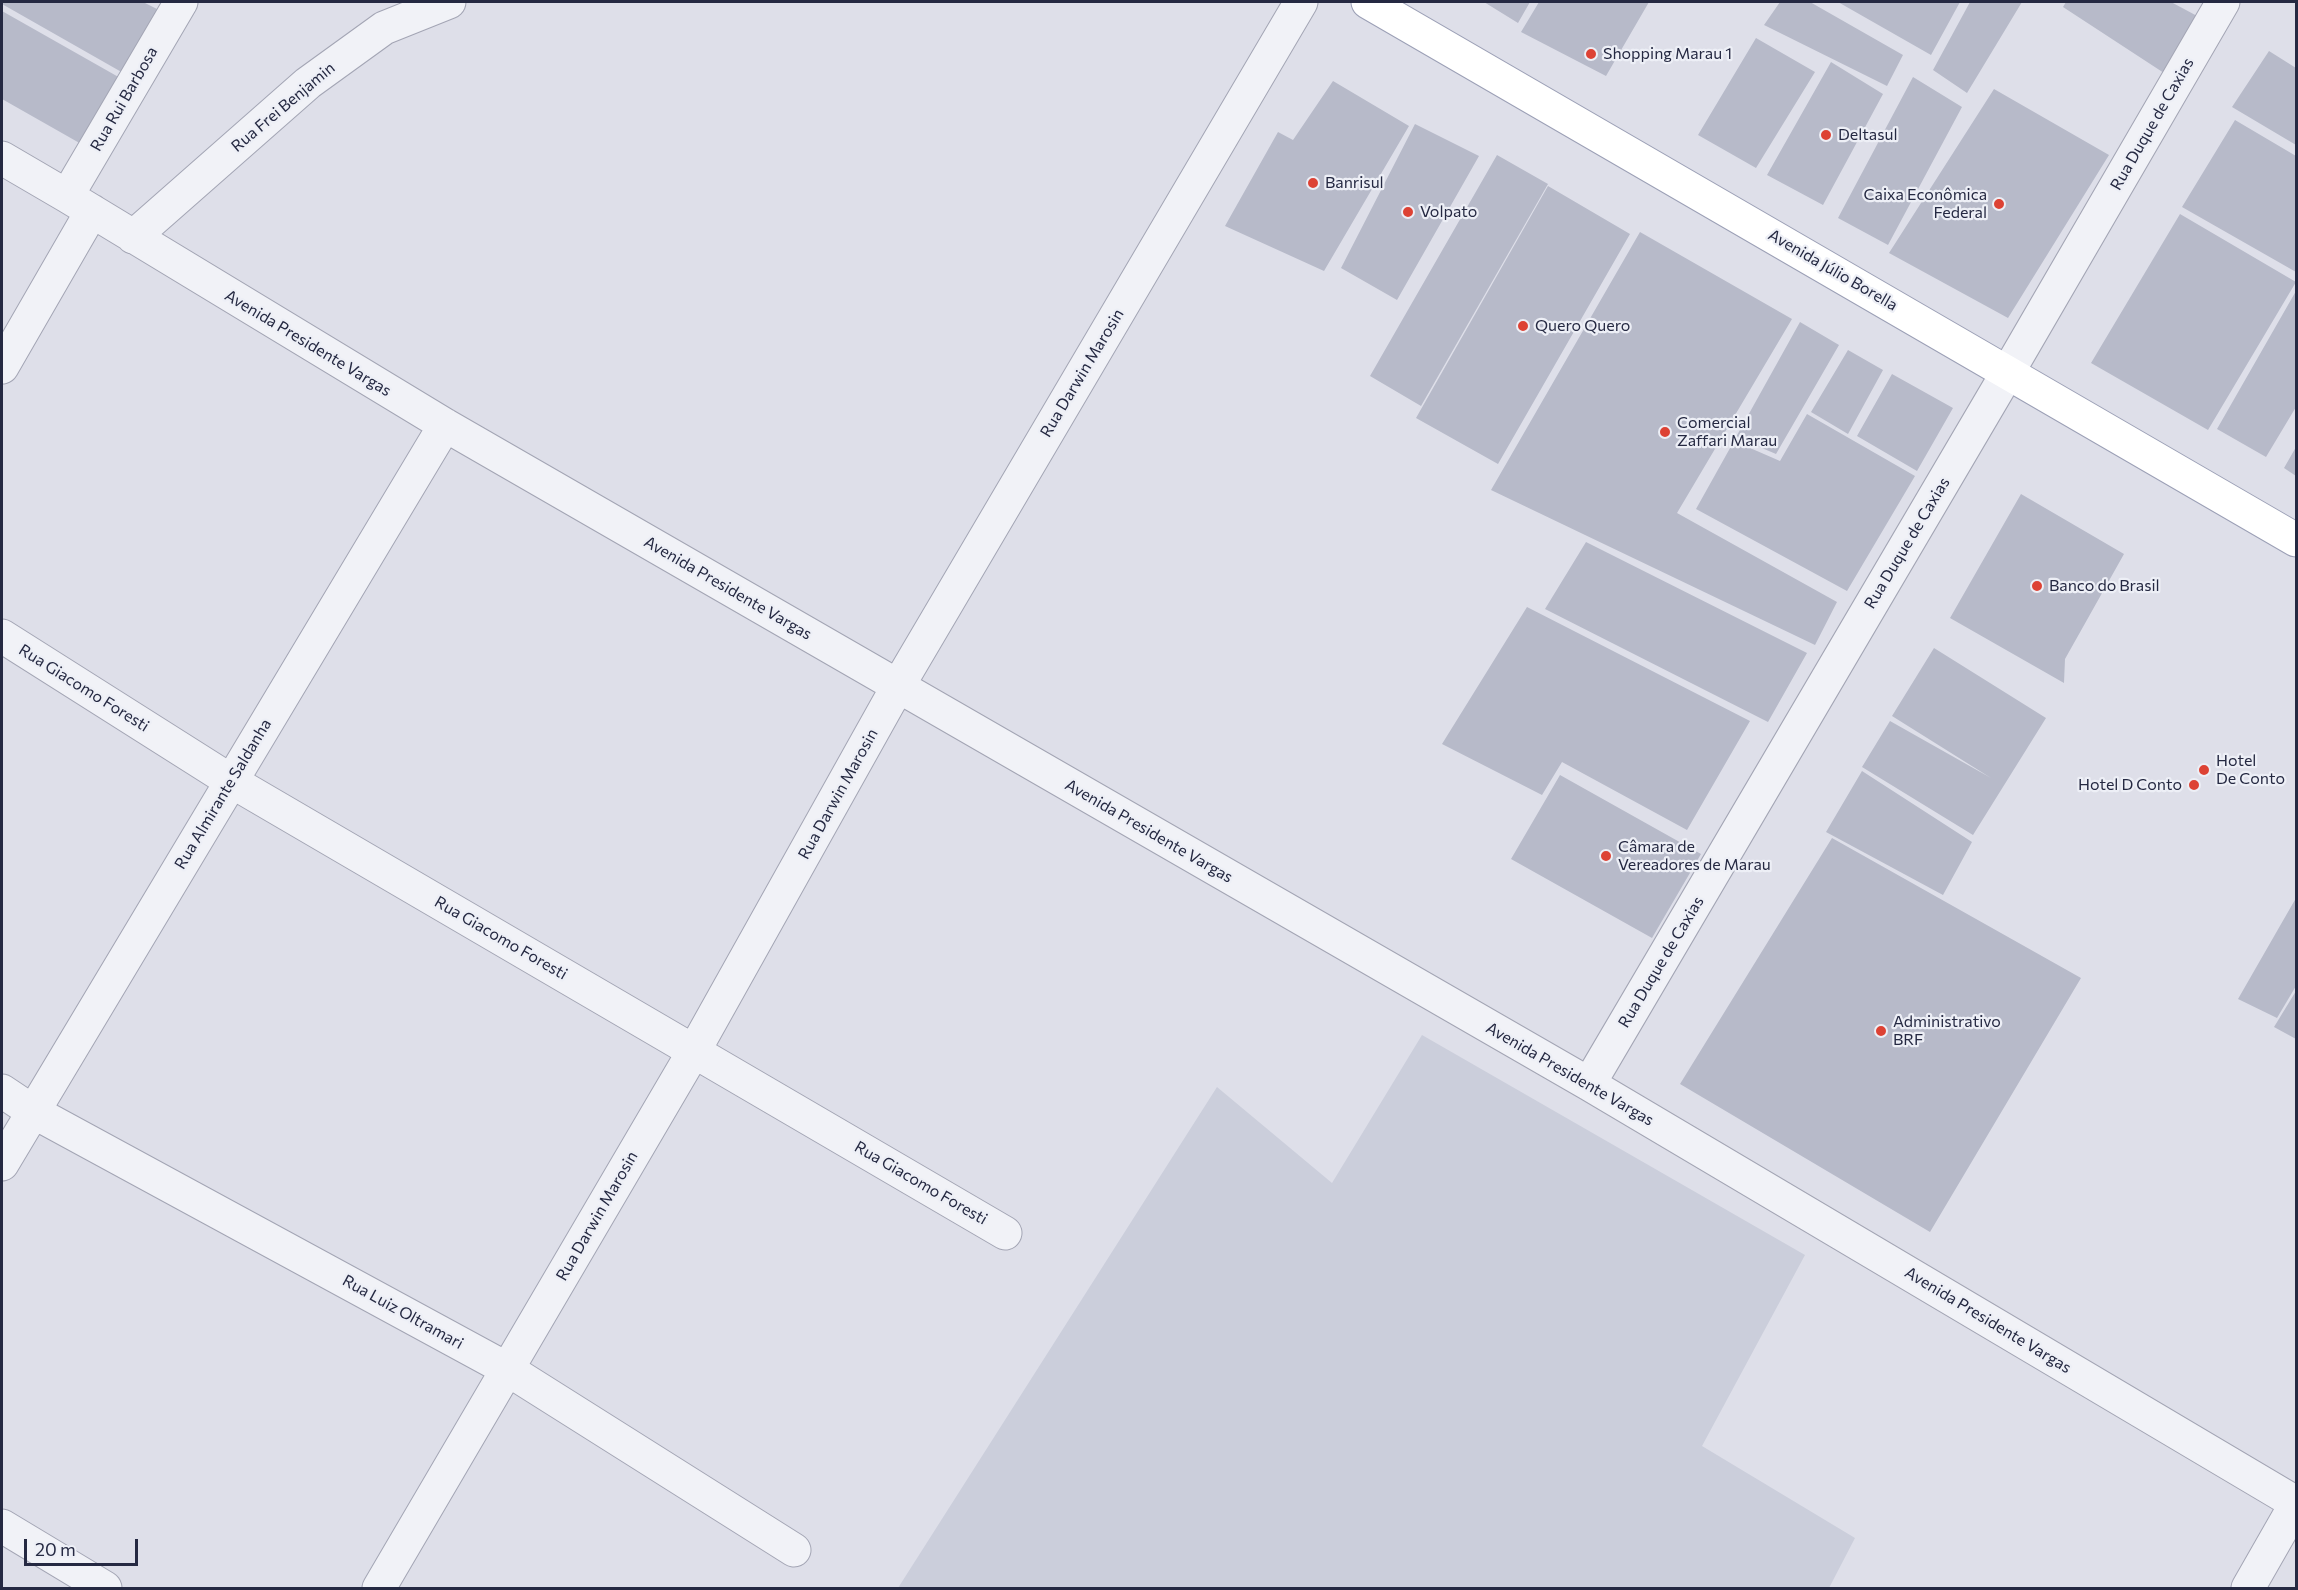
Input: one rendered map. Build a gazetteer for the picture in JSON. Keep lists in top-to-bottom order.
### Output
{
  "streets": {
    "main road": ["Avenida Júlio Borella"],
    "street": [
      "Rua Rui Barbosa",
      "Rua Frei Benjamin",
      "Rua Duque de Caxias",
      "Avenida Presidente Vargas",
      "Rua Darwin Marosin",
      "Rua Giacomo Foresti",
      "Rua Almirante Saldanha",
      "Rua Luiz Oltramari"
    ]
  },
  "crossings": [
    ["Rua Rui Barbosa", "Avenida Presidente Vargas"],
    ["Rua Frei Benjamin", "Avenida Presidente Vargas"],
    ["Rua Duque de Caxias", "Avenida Júlio Borella"],
    ["Rua Duque de Caxias", "Avenida Presidente Vargas"],
    ["Avenida Presidente Vargas", "Rua Darwin Marosin"],
    ["Avenida Presidente Vargas", "Rua Almirante Saldanha"],
    ["Rua Darwin Marosin", "Rua Giacomo Foresti"],
    ["Rua Darwin Marosin", "Rua Luiz Oltramari"],
    ["Rua Giacomo Foresti", "Rua Almirante Saldanha"],
    ["Rua Almirante Saldanha", "Rua Luiz Oltramari"]
  ],
  "places": [
    "Shopping Marau 1",
    "Deltasul",
    "Banrisul",
    "Caixa Econômica Federal",
    "Volpato",
    "Quero Quero",
    "Comercial Zaffari Marau",
    "Banco do Brasil",
    "Hotel De Conto",
    "Hotel D Conto",
    "Câmara de Vereadores de Marau",
    "Administrativo BRF"
  ],
  "scale_bar": "20 m"
}
